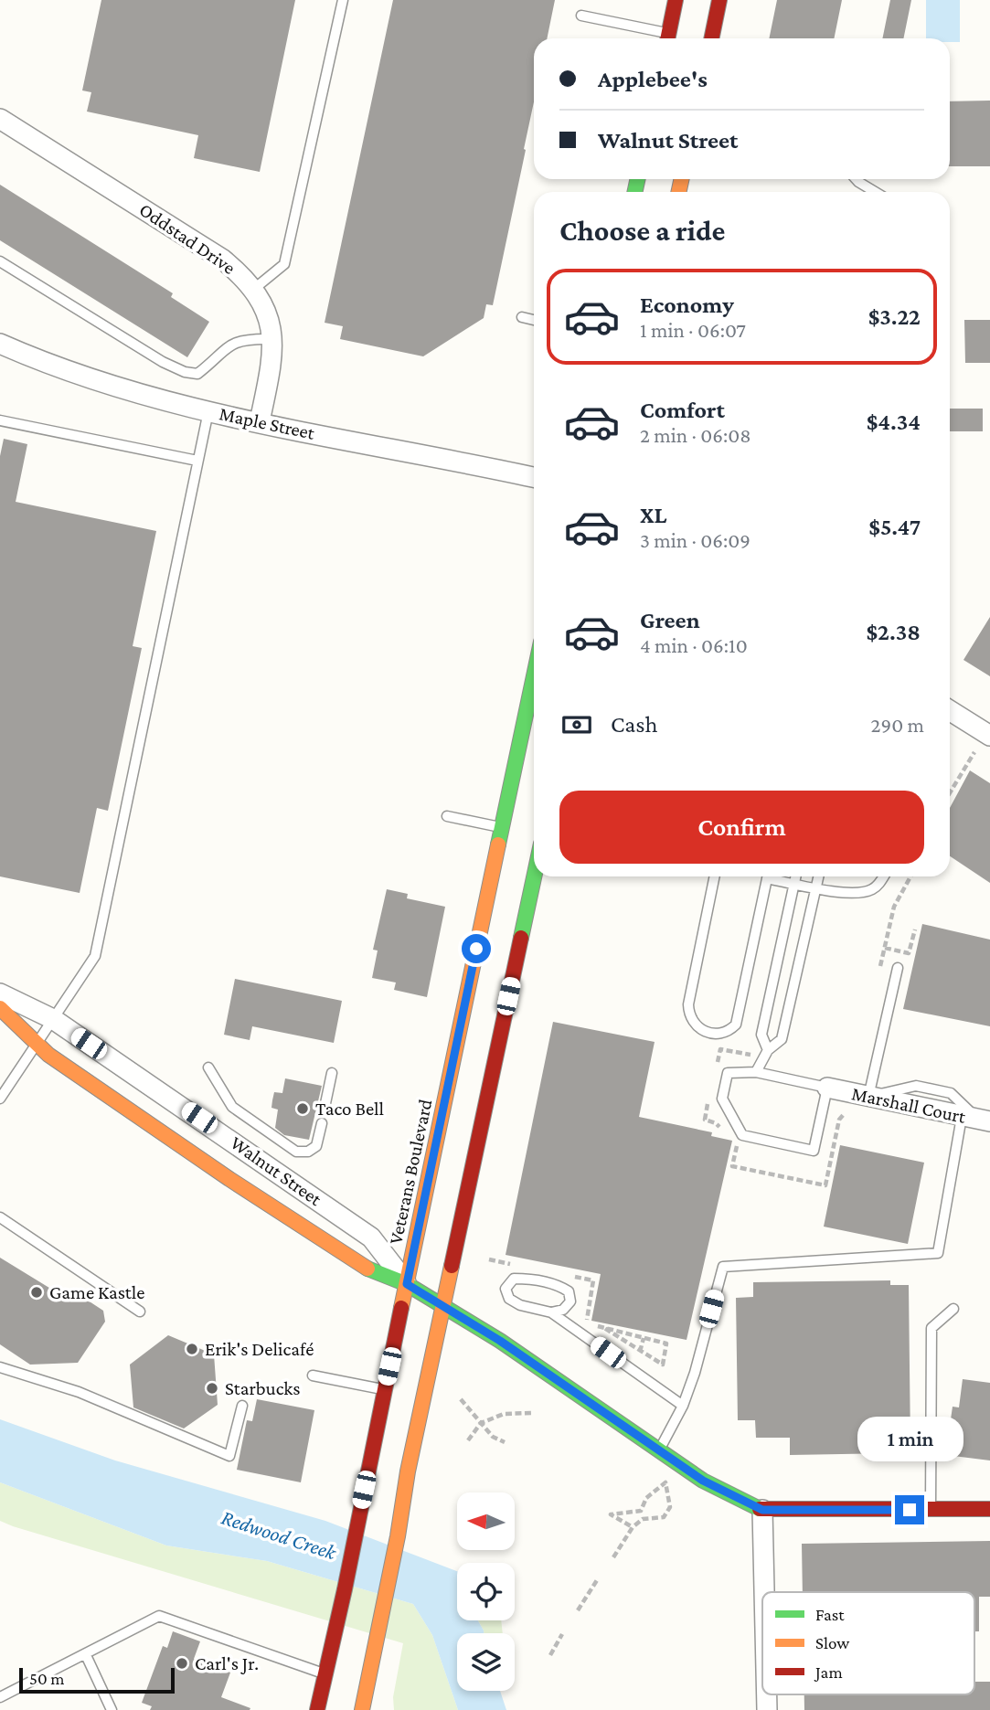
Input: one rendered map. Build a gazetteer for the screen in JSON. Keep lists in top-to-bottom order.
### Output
{
  "streets": {
    "main road": ["Walnut Street", "Veterans Boulevard"],
    "street": ["Oddstad Drive", "Maple Street", "Marshall Court"]
  },
  "crossings": [
    ["Oddstad Drive", "Maple Street"],
    ["Walnut Street", "Veterans Boulevard"]
  ],
  "water": ["Redwood Creek"],
  "places": [
    "Taco Bell",
    "Game Kastle",
    "Erik's Delicafé",
    "Starbucks",
    "Carl's Jr."
  ],
  "legend": ["Fast", "Slow", "Jam"],
  "scale_bar": "50 m",
  "north": "left",
  "page": {
    "banner": ["Applebee's", "Walnut Street"],
    "heading": "Choose a ride",
    "list": [
      {
        "name": "Economy",
        "note": "1 min · 06:07",
        "value": "$3.22"
      },
      {
        "name": "Comfort",
        "note": "2 min · 06:08",
        "value": "$4.34"
      },
      {
        "name": "XL",
        "note": "3 min · 06:09",
        "value": "$5.47"
      },
      {
        "name": "Green",
        "note": "4 min · 06:10",
        "value": "$2.38"
      }
    ],
    "pay": ["Cash", "290 m"],
    "buttons": "Confirm",
    "bubble": "1 min",
    "scale": "50 m"
  }
}
